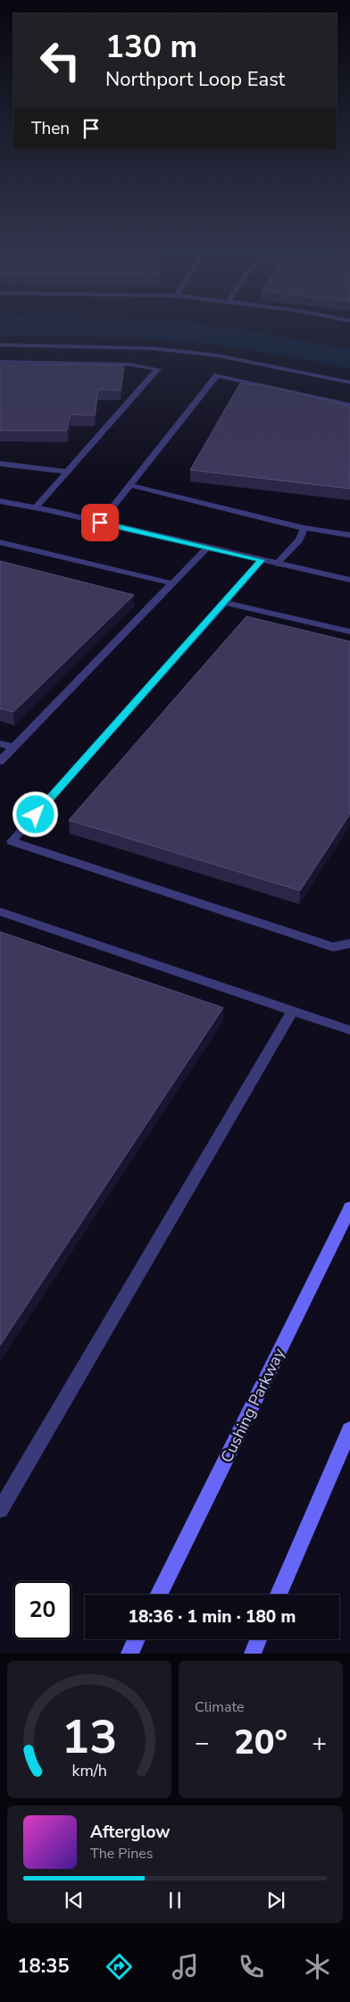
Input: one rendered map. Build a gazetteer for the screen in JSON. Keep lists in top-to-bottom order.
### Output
{
  "streets": {
    "main road": ["Cushing Parkway"]
  },
  "page": {
    "turn": ["130 m", "Northport Loop East"],
    "then": "Then",
    "limit": "20",
    "trip": "18:36 · 1 min · 180 m",
    "tile": "Climate",
    "heat": ["−", "20°", "+"],
    "song": ["Afterglow", "The Pines"],
    "tabs": "18:35",
    "gauge": ["13", "km/h"]
  }
}
